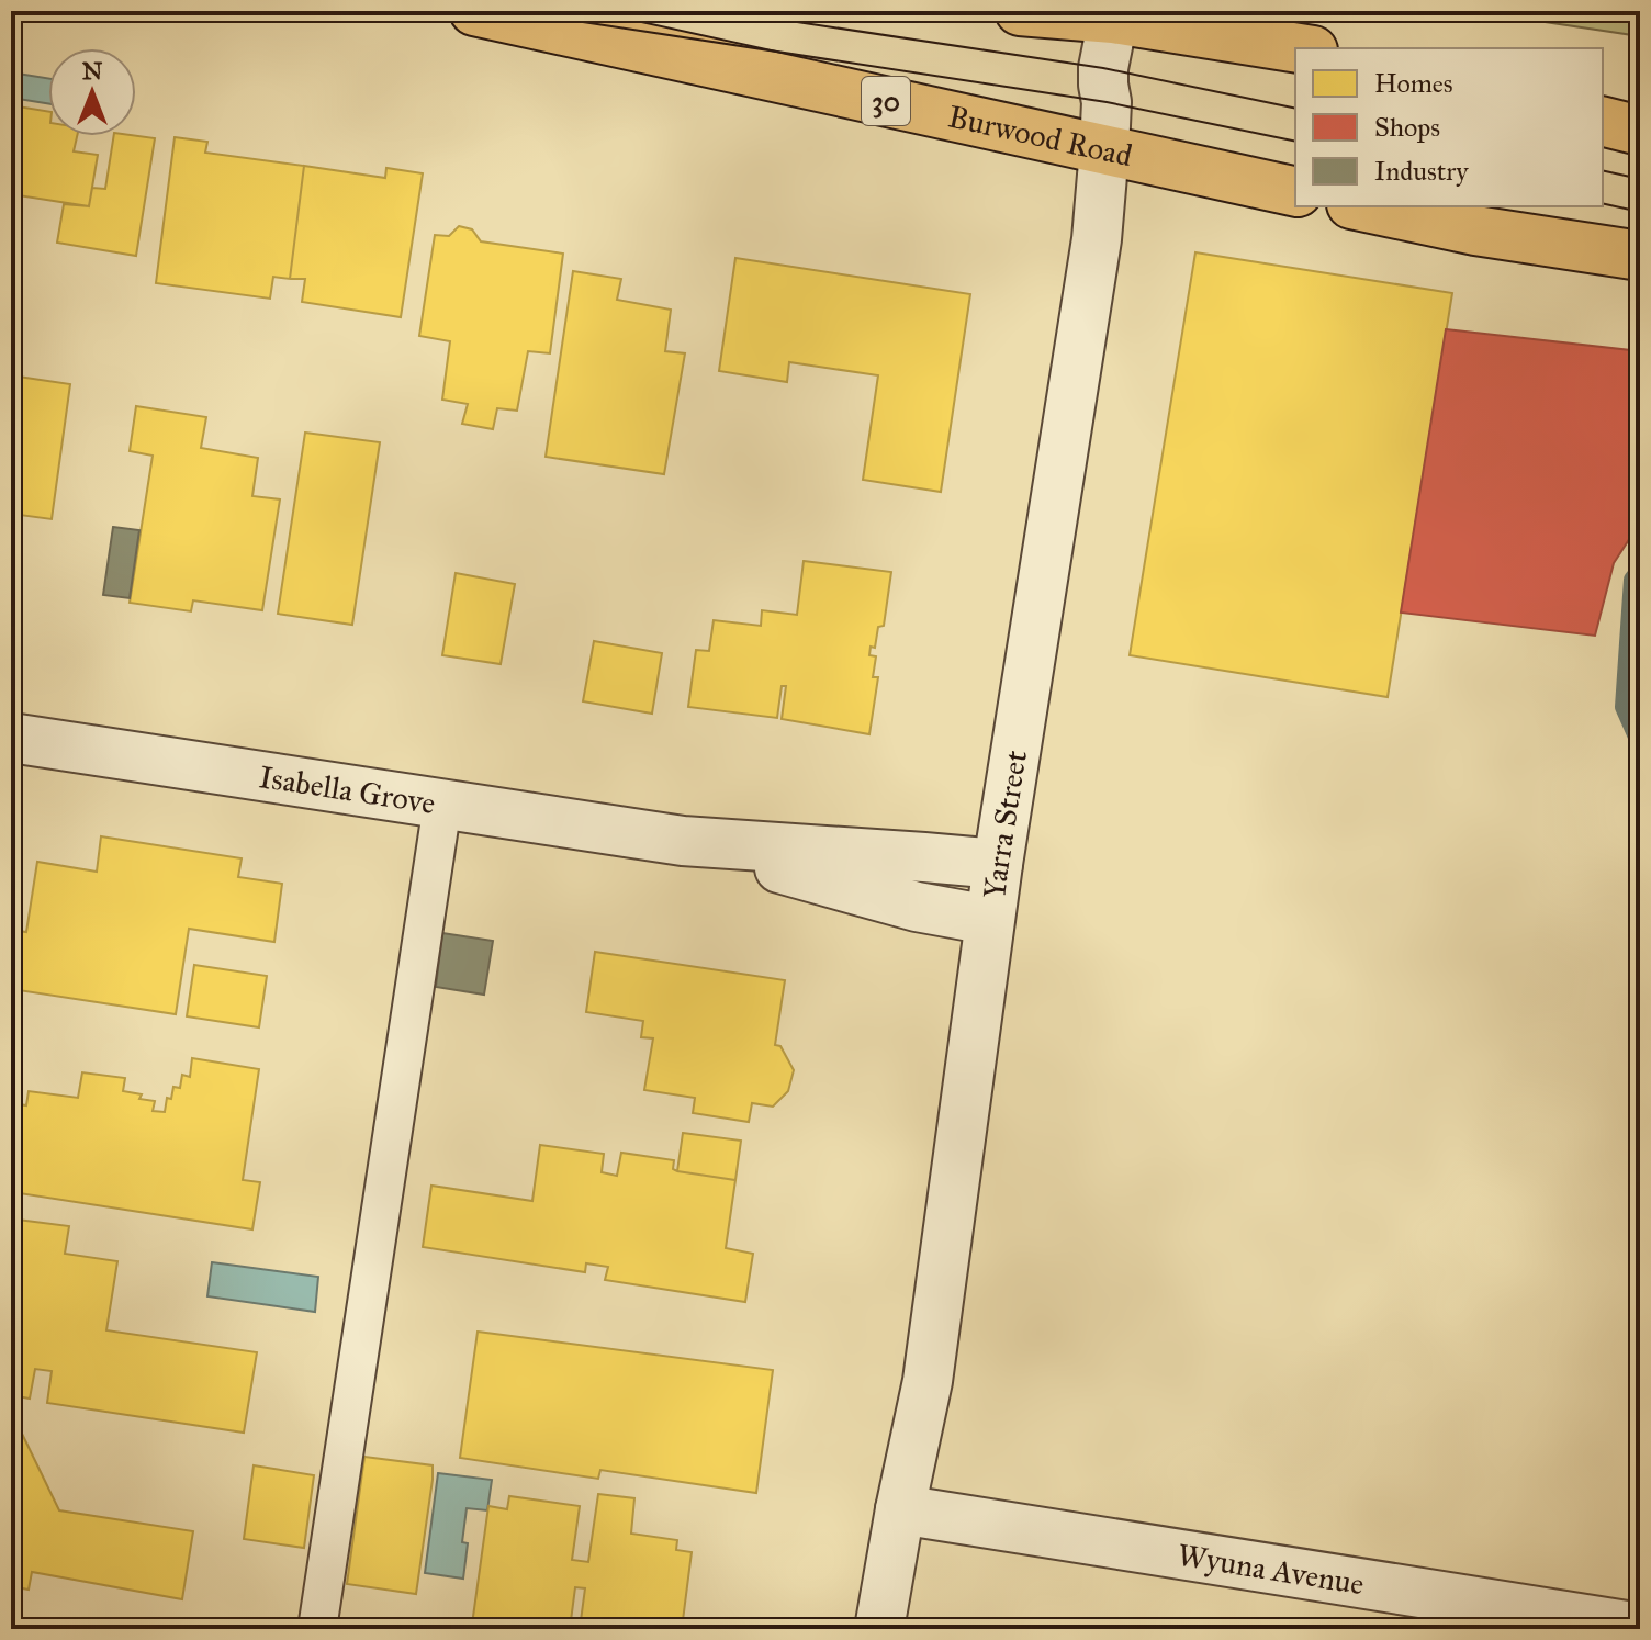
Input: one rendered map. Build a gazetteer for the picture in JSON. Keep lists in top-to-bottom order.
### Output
{
  "streets": {
    "main road": ["30", "Burwood Road"],
    "street": ["Isabella Grove", "Yarra Street", "Wyuna Avenue"]
  },
  "crossings": [
    ["Burwood Road", "Yarra Street"],
    ["Isabella Grove", "Yarra Street"],
    ["Yarra Street", "Wyuna Avenue"]
  ],
  "legend": ["Homes", "Shops", "Industry"],
  "north": "top"
}
